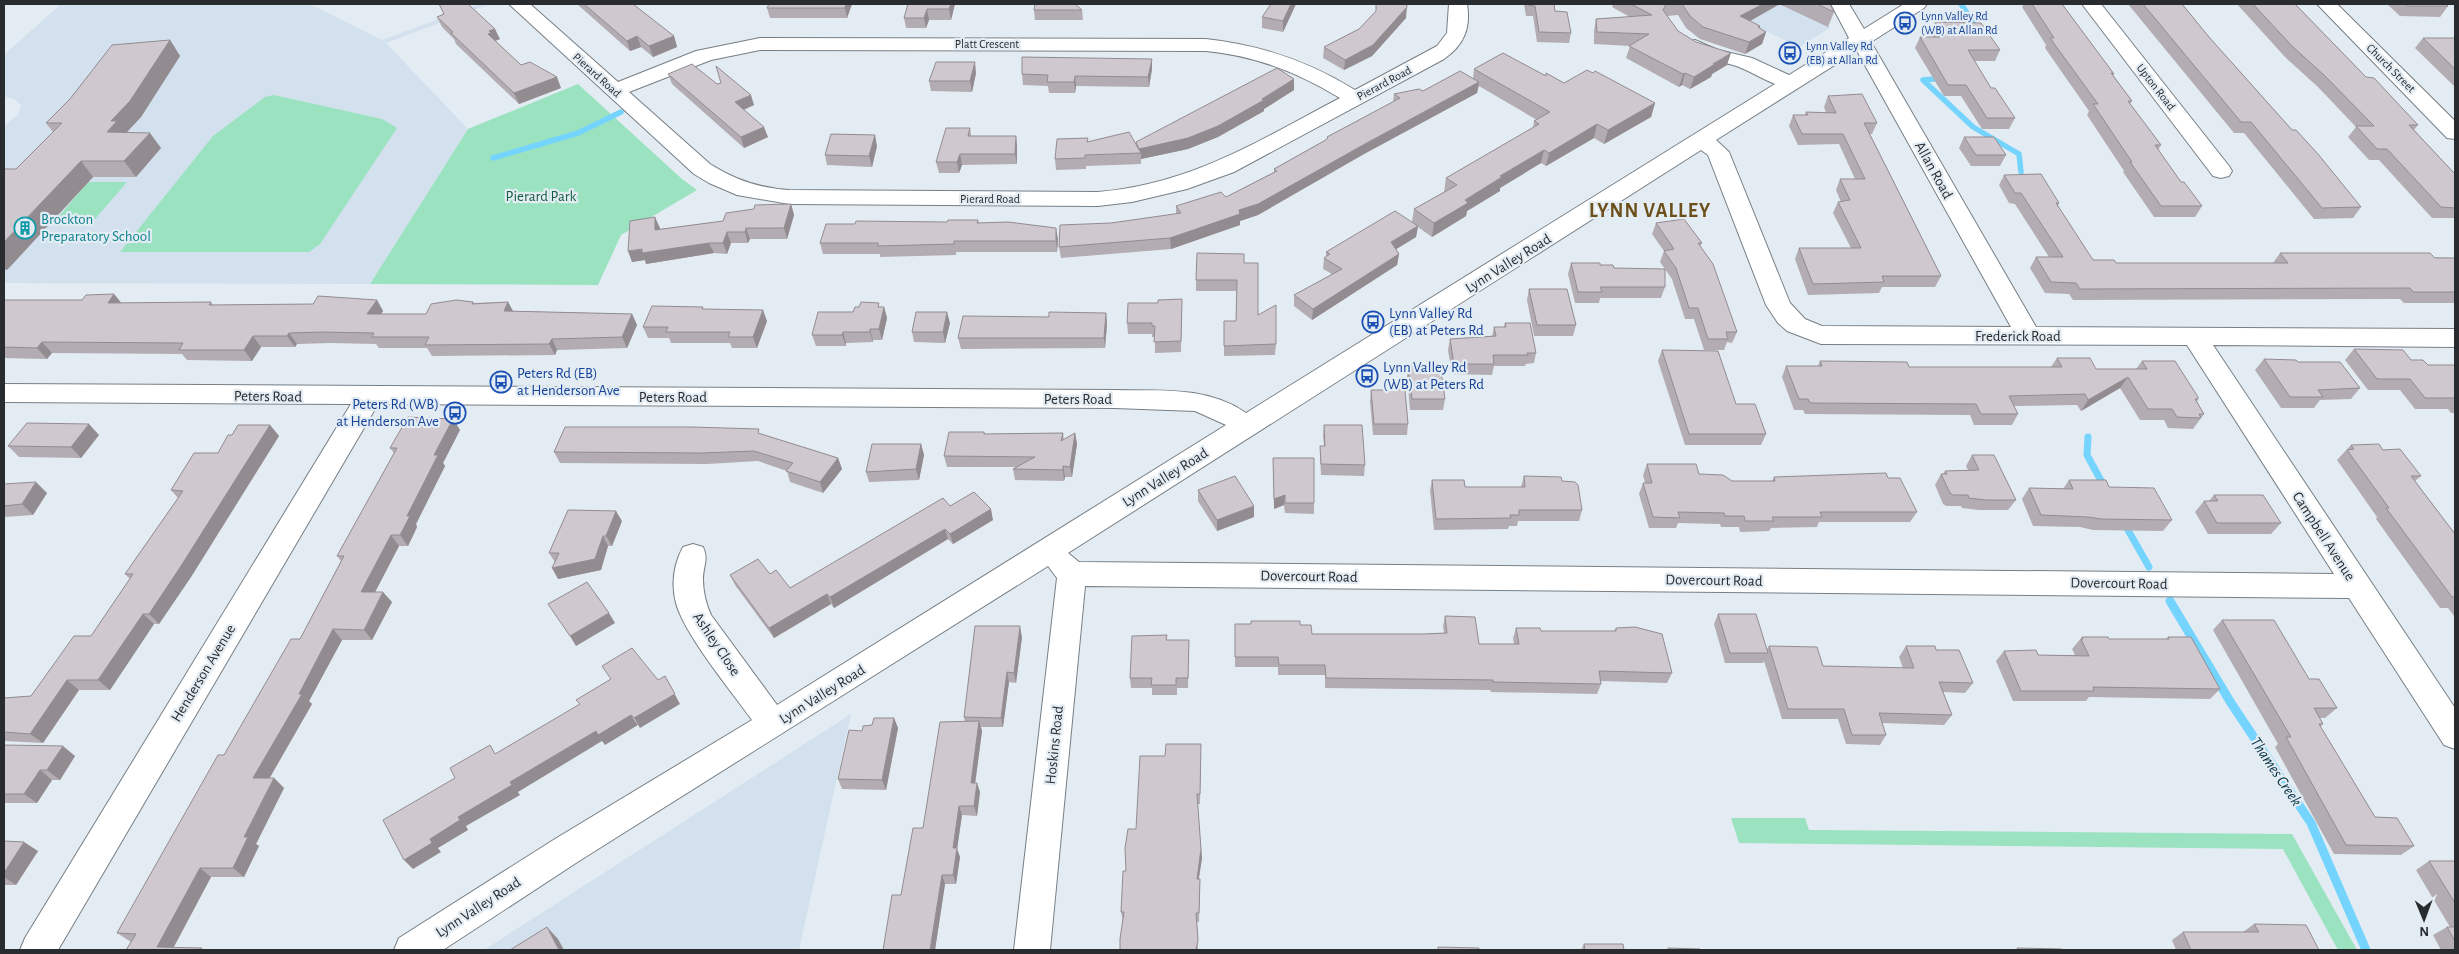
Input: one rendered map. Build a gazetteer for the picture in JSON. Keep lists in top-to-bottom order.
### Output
{
  "streets": {
    "street": [
      "Platt Crescent",
      "Church Street",
      "Pierard Road",
      "Upton Road",
      "Allan Road",
      "Lynn Valley Road",
      "Frederick Road",
      "Peters Road",
      "Campbell Avenue",
      "Dovercourt Road",
      "Ashley Close",
      "Henderson Avenue",
      "Hoskins Road"
    ]
  },
  "crossings": [
    ["Platt Crescent", "Pierard Road"],
    ["Allan Road", "Lynn Valley Road"],
    ["Allan Road", "Frederick Road"],
    ["Lynn Valley Road", "Frederick Road"],
    ["Lynn Valley Road", "Peters Road"],
    ["Lynn Valley Road", "Ashley Close"],
    ["Frederick Road", "Campbell Avenue"],
    ["Peters Road", "Henderson Avenue"],
    ["Campbell Avenue", "Dovercourt Road"],
    ["Dovercourt Road", "Hoskins Road"]
  ],
  "districts": ["LYNN VALLEY"],
  "water": ["Thames Creek"],
  "parks": ["Pierard Park"],
  "places": {
    "bus stop": [
      "Lynn Valley Rd (WB) at Allan Rd",
      "Lynn Valley Rd (EB) at Allan Rd",
      "Lynn Valley Rd (EB) at Peters Rd",
      "Lynn Valley Rd (WB) at Peters Rd",
      "Peters Rd (EB) at Henderson Ave",
      "Peters Rd (WB) at Henderson Ave"
    ],
    "building": ["Brockton Preparatory School"]
  },
  "north": "bottom"
}
